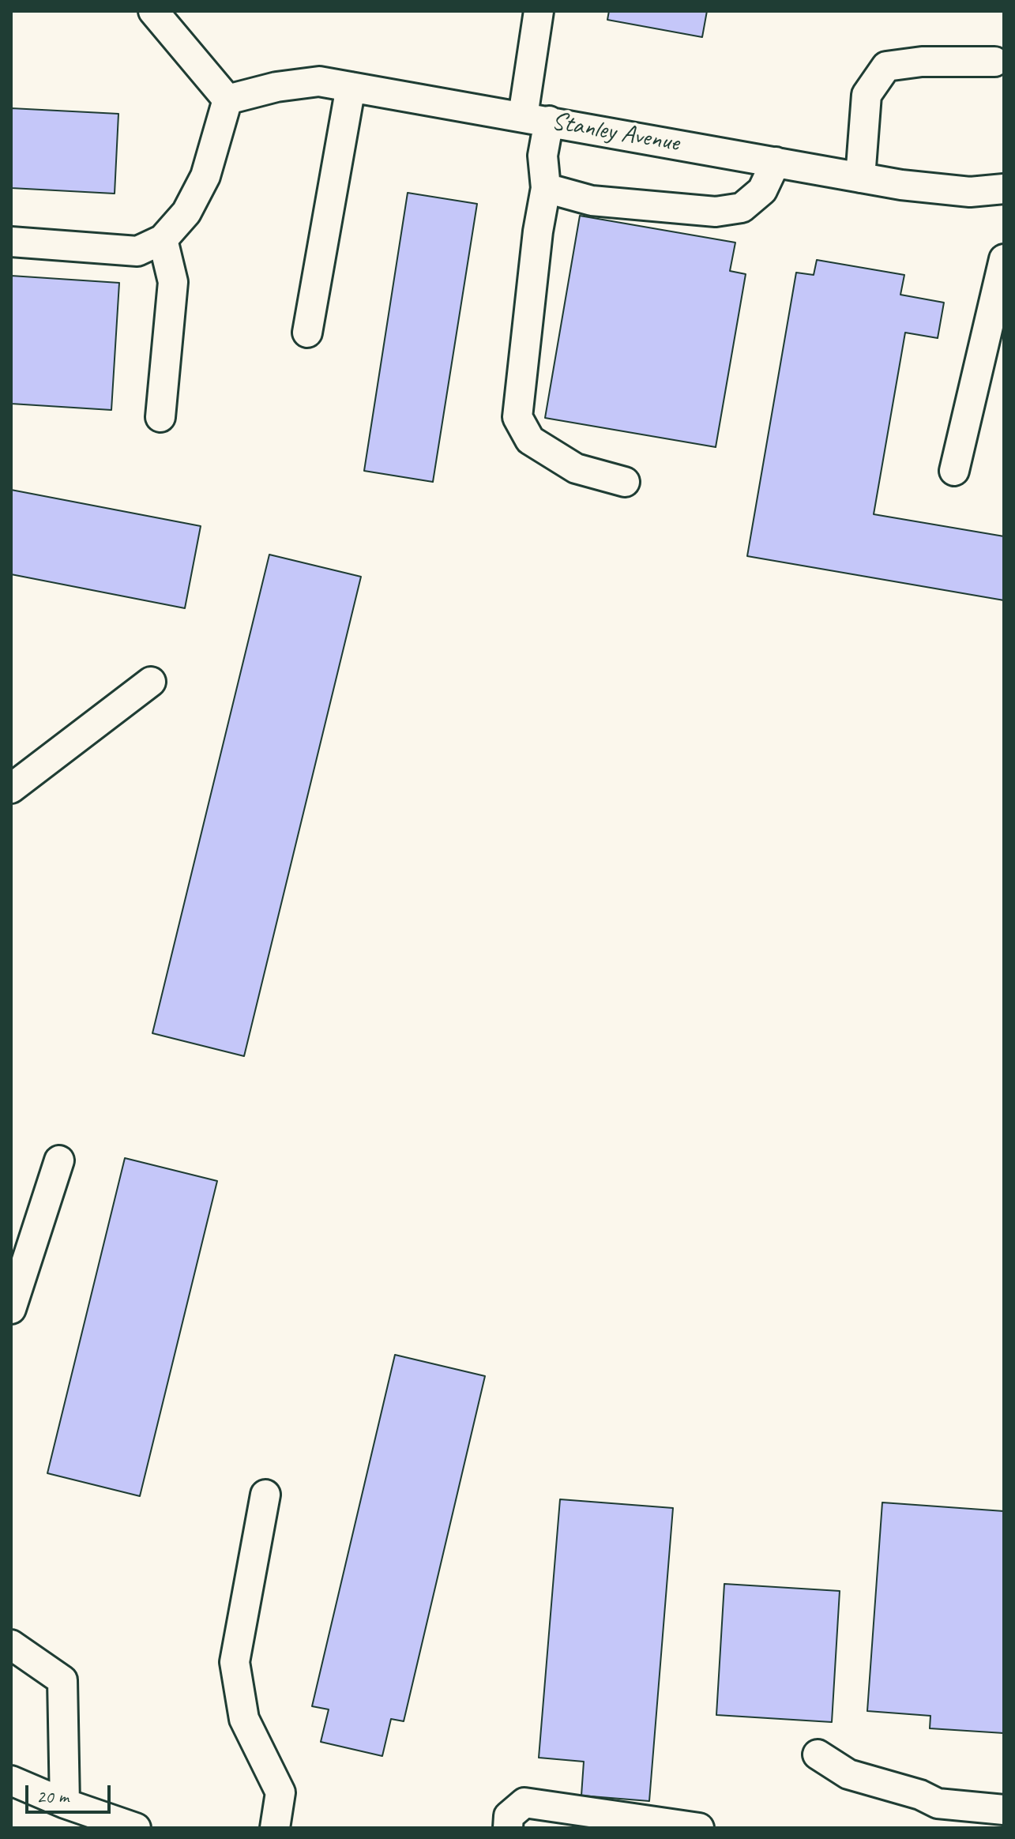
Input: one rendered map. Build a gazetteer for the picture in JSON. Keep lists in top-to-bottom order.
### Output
{
  "streets": {
    "street": ["Stanley Avenue"]
  },
  "scale_bar": "20 m"
}
